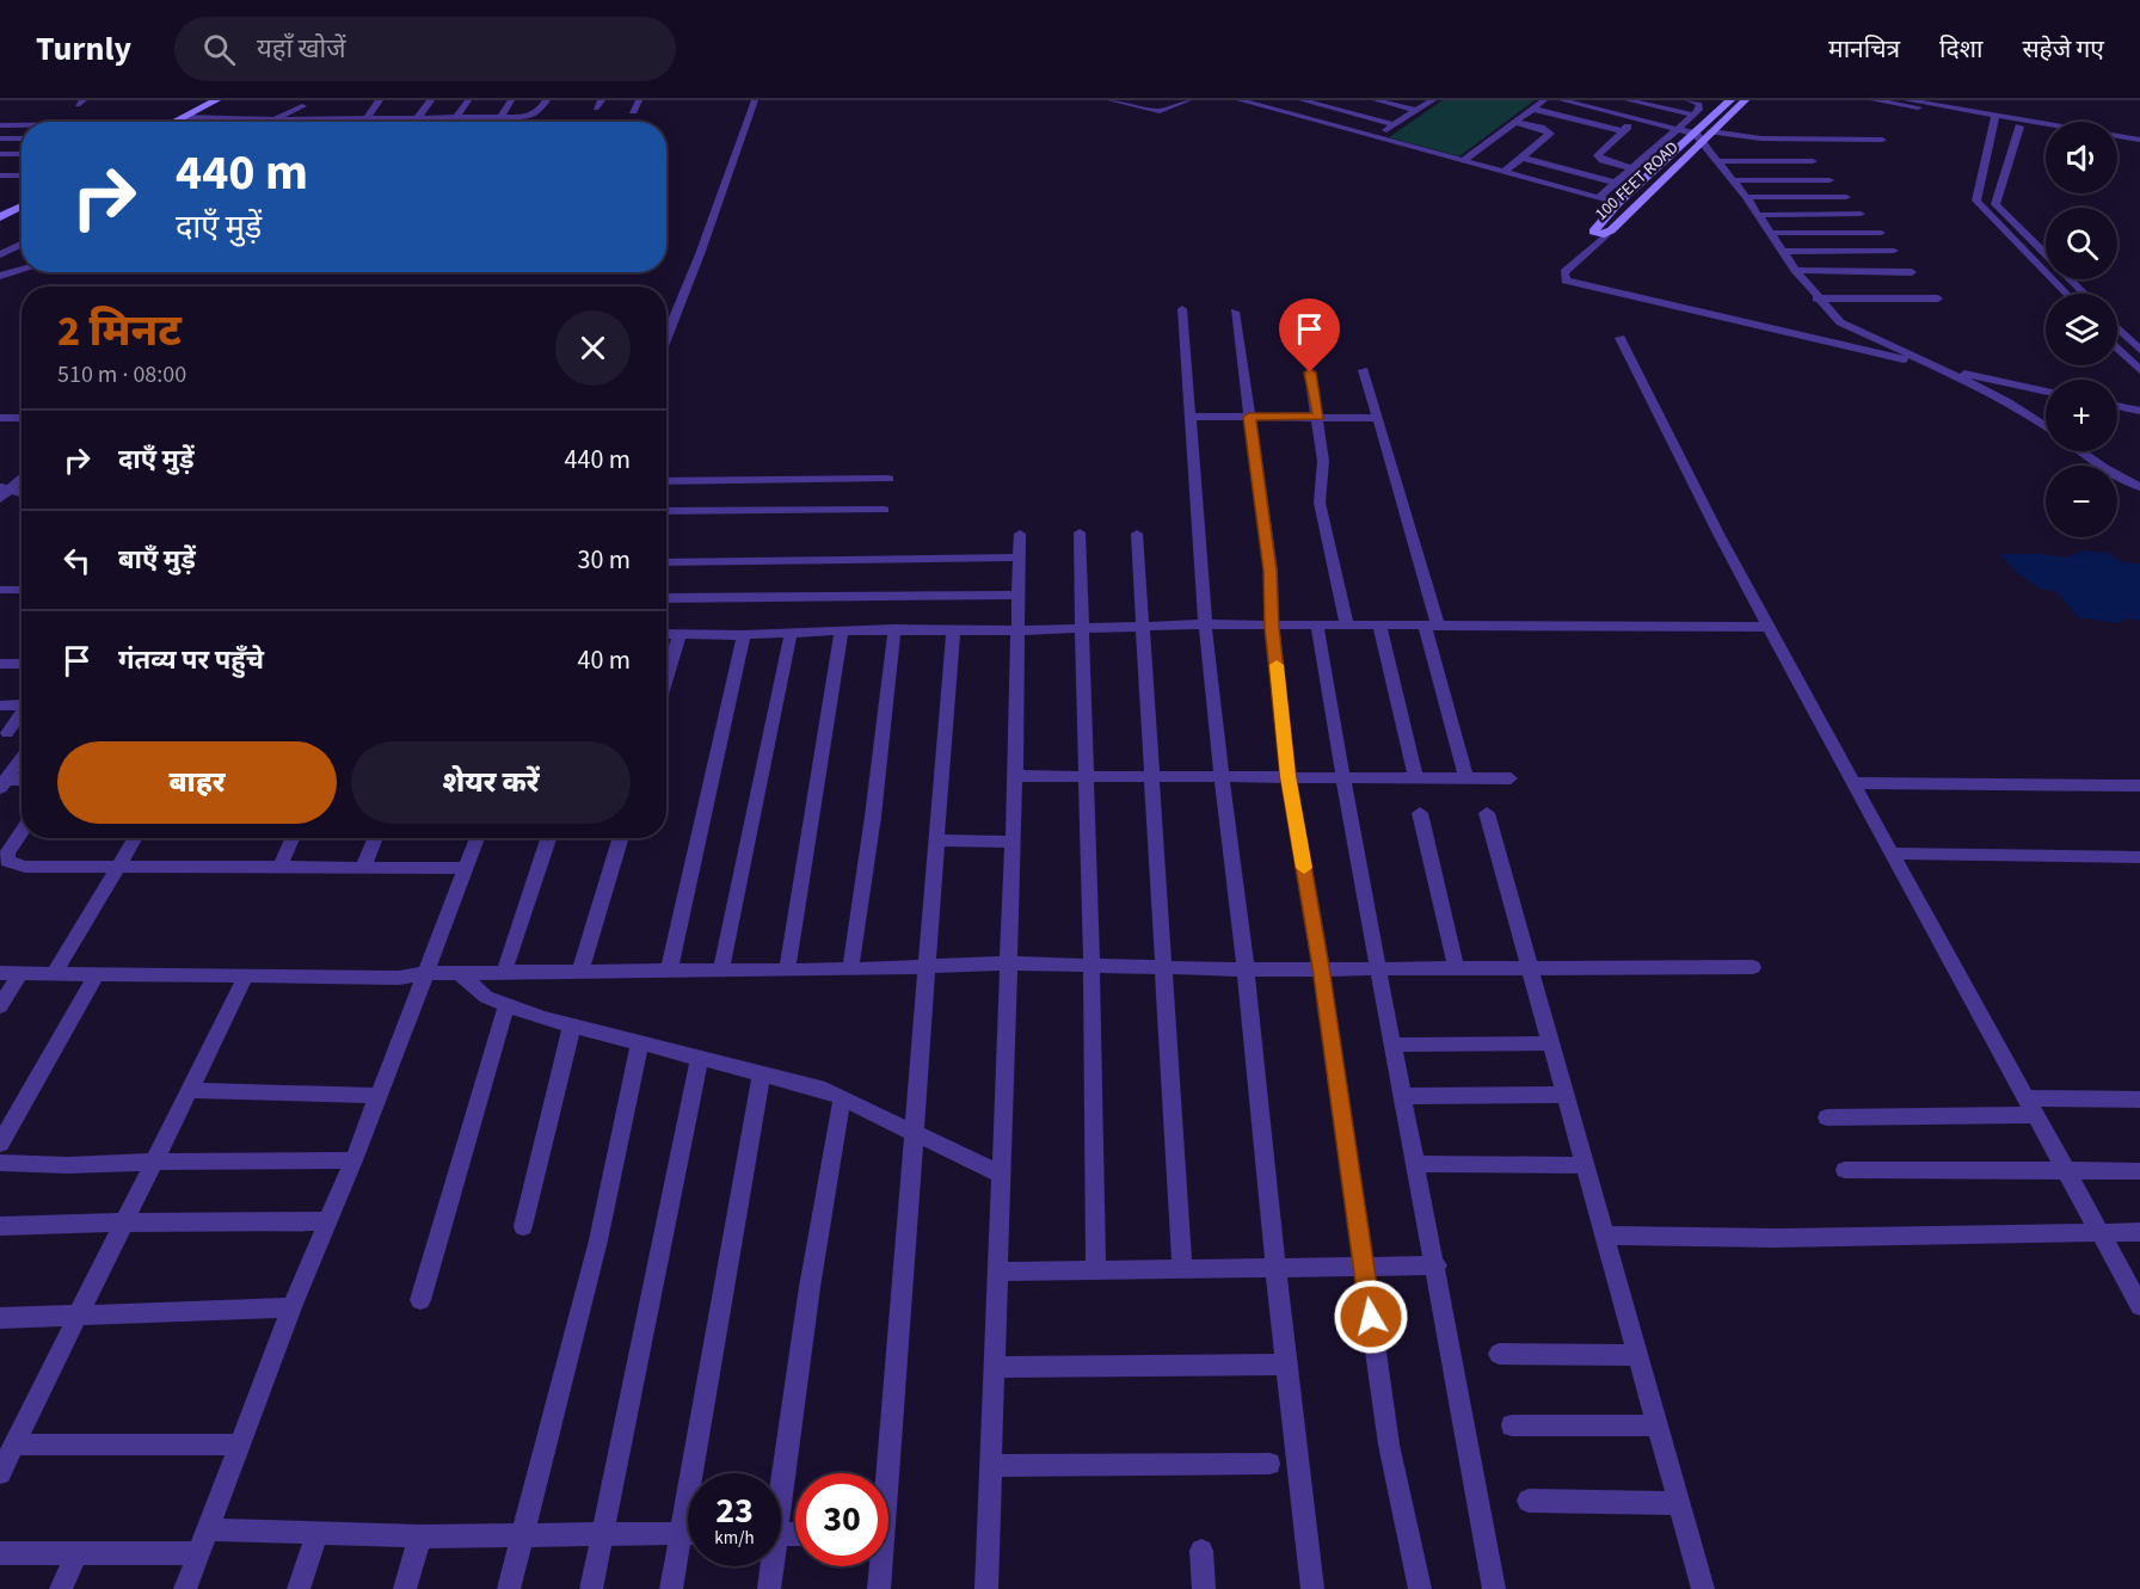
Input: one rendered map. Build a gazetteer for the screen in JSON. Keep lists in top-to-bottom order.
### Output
{
  "streets": {
    "street": ["100 FEET ROAD"]
  },
  "page": {
    "header": "Turnly",
    "search": "यहाँ खोजें",
    "nav": ["मानचित्र", "दिशा", "सहेजे गए"],
    "map_buttons": ["+", "−"],
    "turn": ["440 m", "दाएँ मुड़ें"],
    "heading": ["2 मिनट", "510 m · 08:00"],
    "list": [
      {
        "name": "दाएँ मुड़ें",
        "value": "440 m"
      },
      {
        "name": "बाएँ मुड़ें",
        "value": "30 m"
      },
      {
        "name": "गंतव्य पर पहुँचे",
        "value": "40 m"
      }
    ],
    "buttons": ["बाहर", "शेयर करें"],
    "speed": "23 km/h",
    "limit": "30"
  }
}
